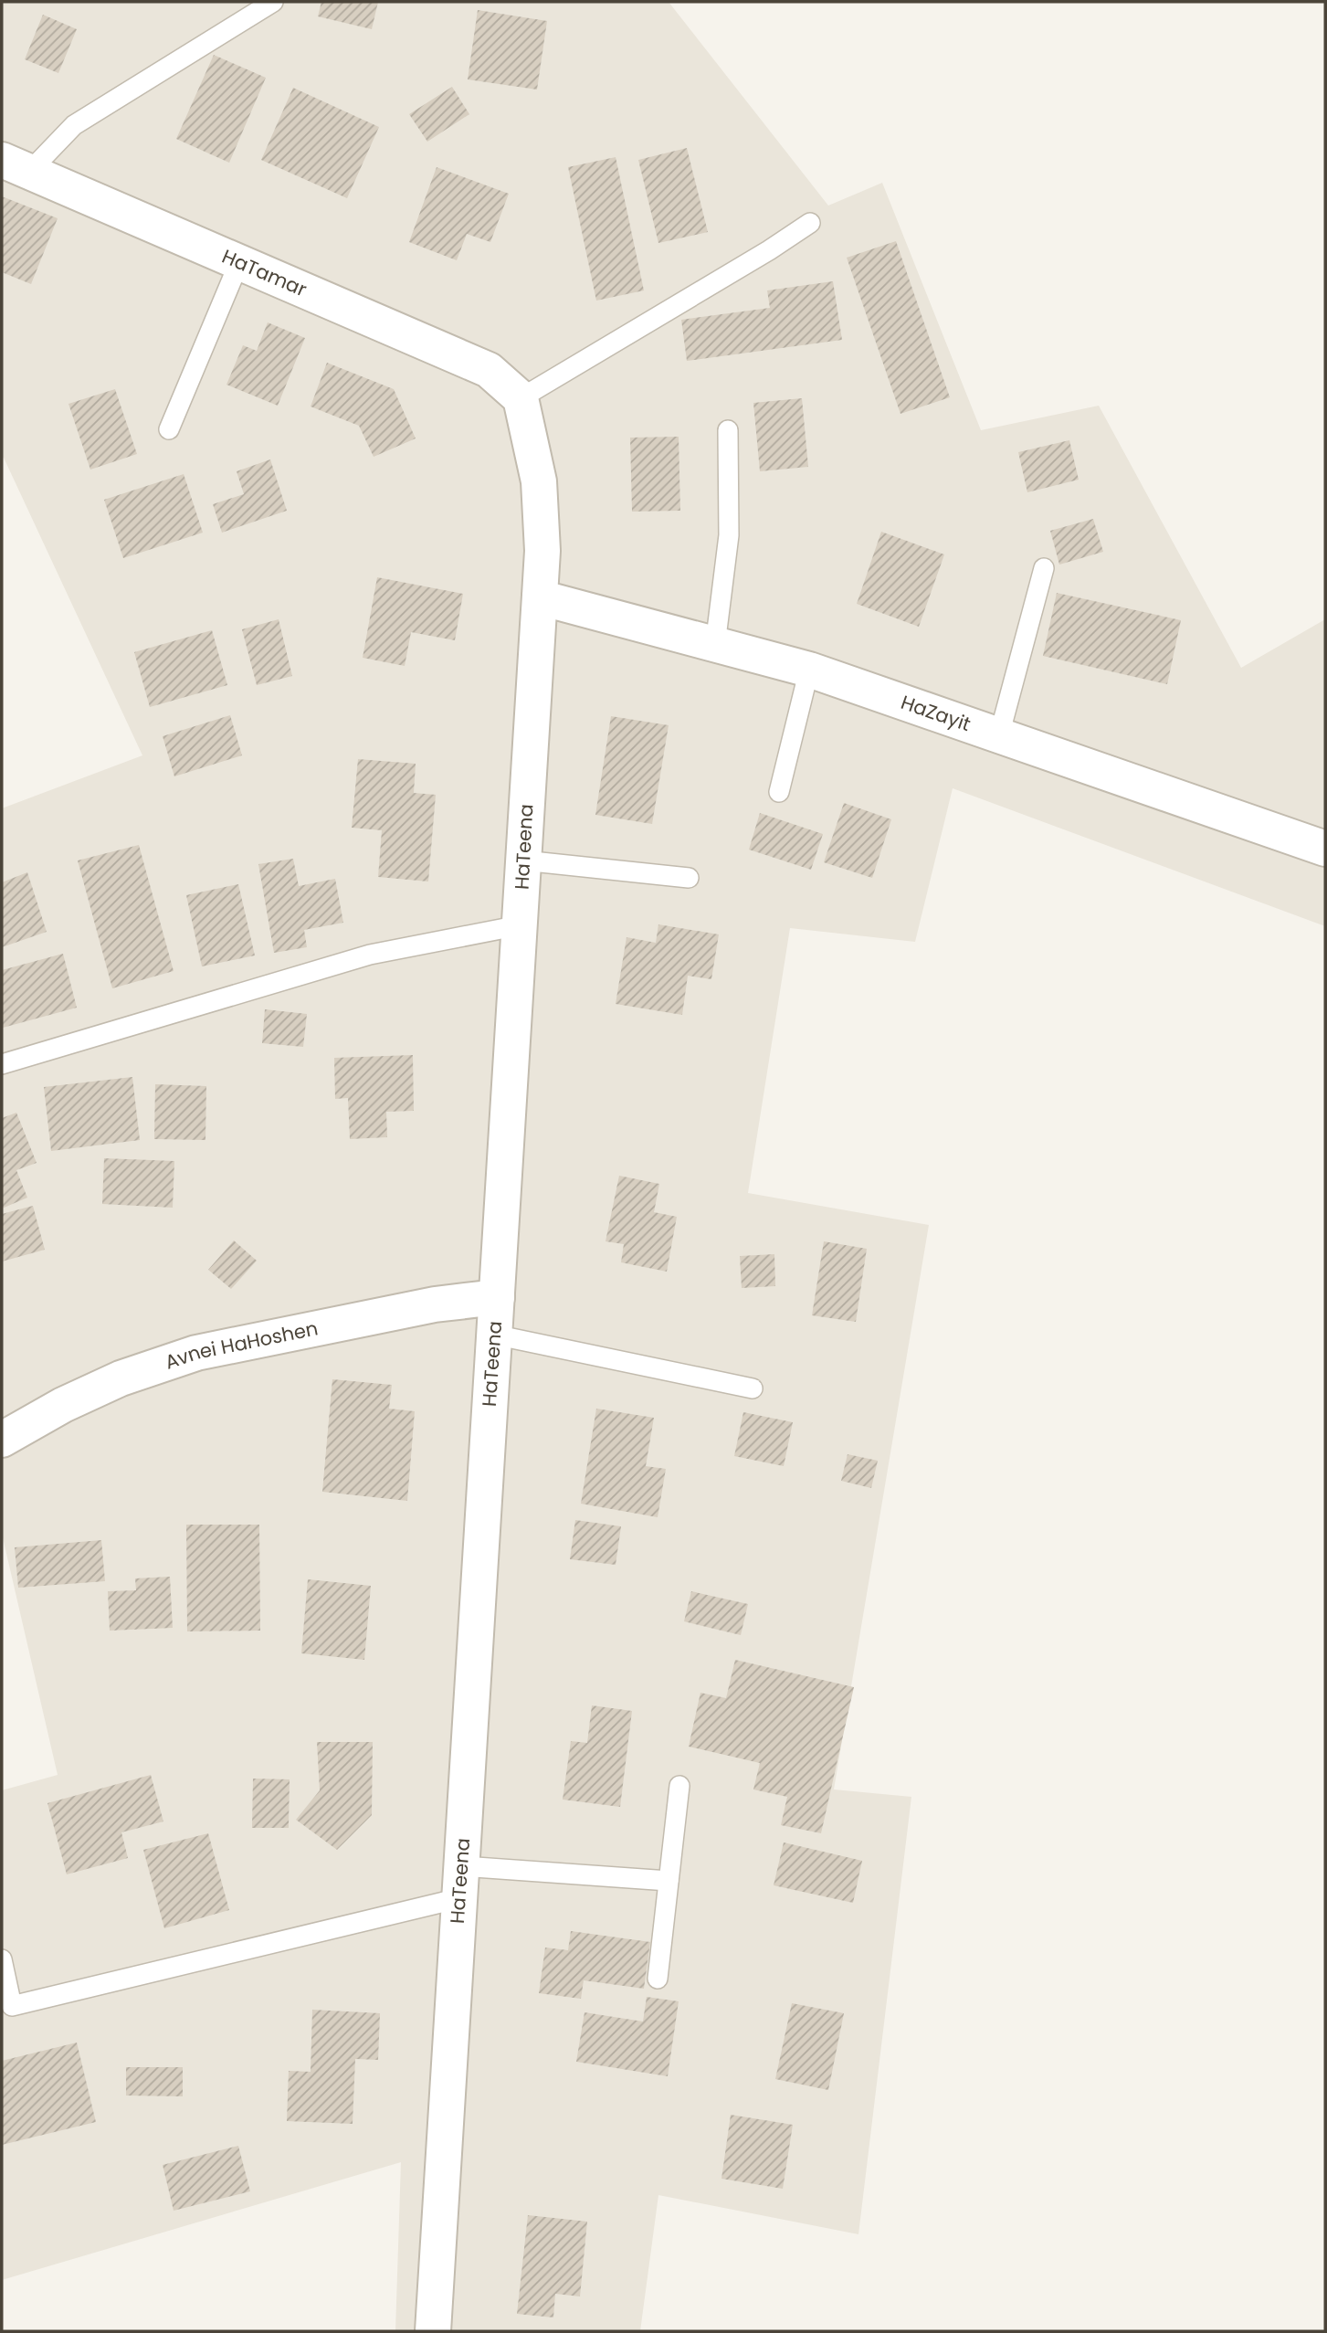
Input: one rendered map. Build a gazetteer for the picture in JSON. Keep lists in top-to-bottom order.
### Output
{
  "streets": {
    "street": [
      "HaTamar",
      "HaZayit",
      "HaTeena",
      "Avnei HaHoshen"
    ]
  },
  "crossings": [
    ["HaTamar", "HaTeena"],
    ["HaZayit", "HaTeena"],
    ["HaTeena", "Avnei HaHoshen"]
  ]
}
